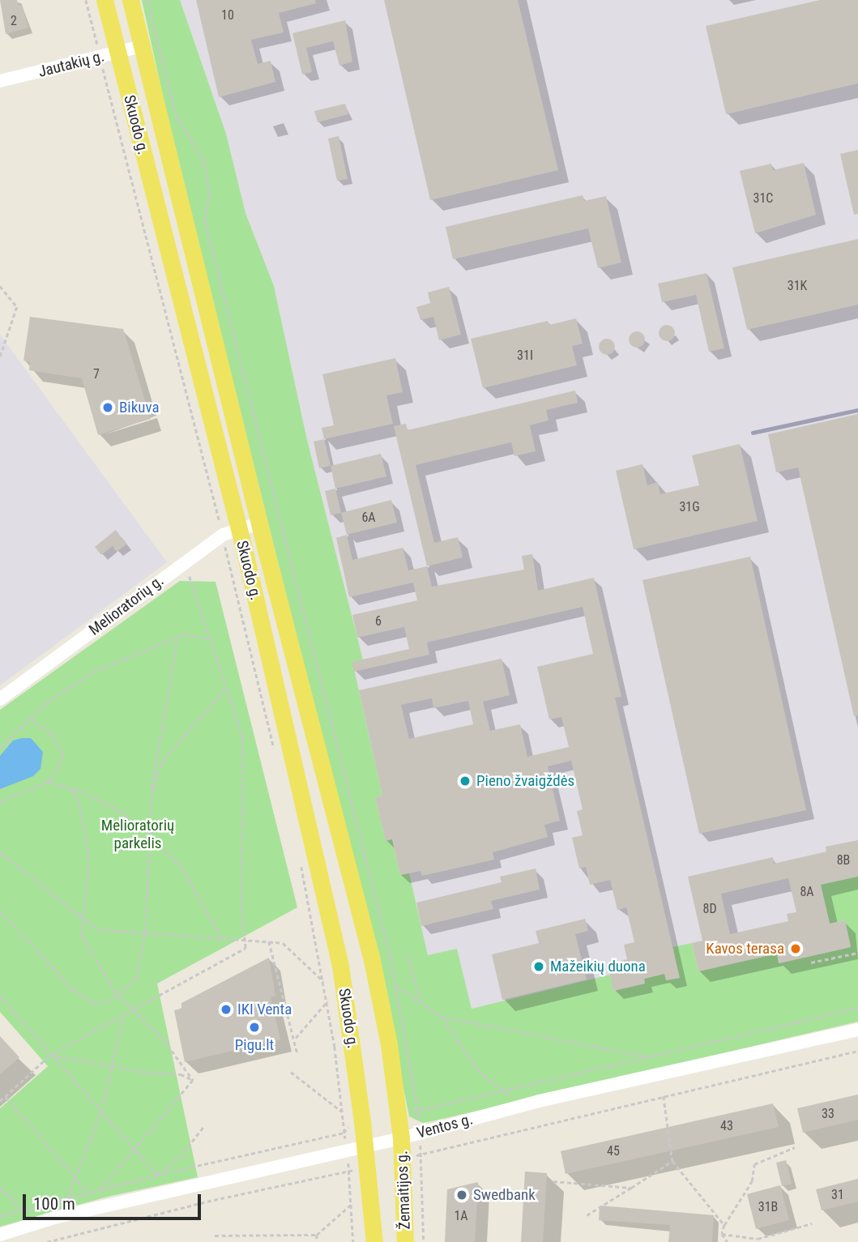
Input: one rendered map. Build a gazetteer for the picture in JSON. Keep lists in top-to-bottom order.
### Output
{
  "streets": {
    "main road": ["Skuodo g.", "Žemaitijos g."],
    "street": ["Jautakių g.", "Melioratorių g.", "Ventos g."]
  },
  "crossings": [
    ["Jautakių g.", "Skuodo g."],
    ["Skuodo g.", "Melioratorių g."],
    ["Skuodo g.", "Ventos g."],
    ["Skuodo g.", "Žemaitijos g."],
    ["Ventos g.", "Žemaitijos g."]
  ],
  "parks": ["Melioratorių parkelis"],
  "places": [
    "Bikuva",
    "Pieno žvaigždės",
    "Kavos terasa",
    "Mažeikių duona",
    "IKI Venta",
    "Pigu.lt",
    "Swedbank"
  ],
  "house_numbers": [
    "10",
    "2",
    "31C",
    "31K",
    "31I",
    "7",
    "31G",
    "6A",
    "6",
    "8B",
    "8A",
    "8D",
    "33",
    "43",
    "45",
    "31",
    "31B",
    "1A"
  ],
  "scale_bar": "100 m"
}
